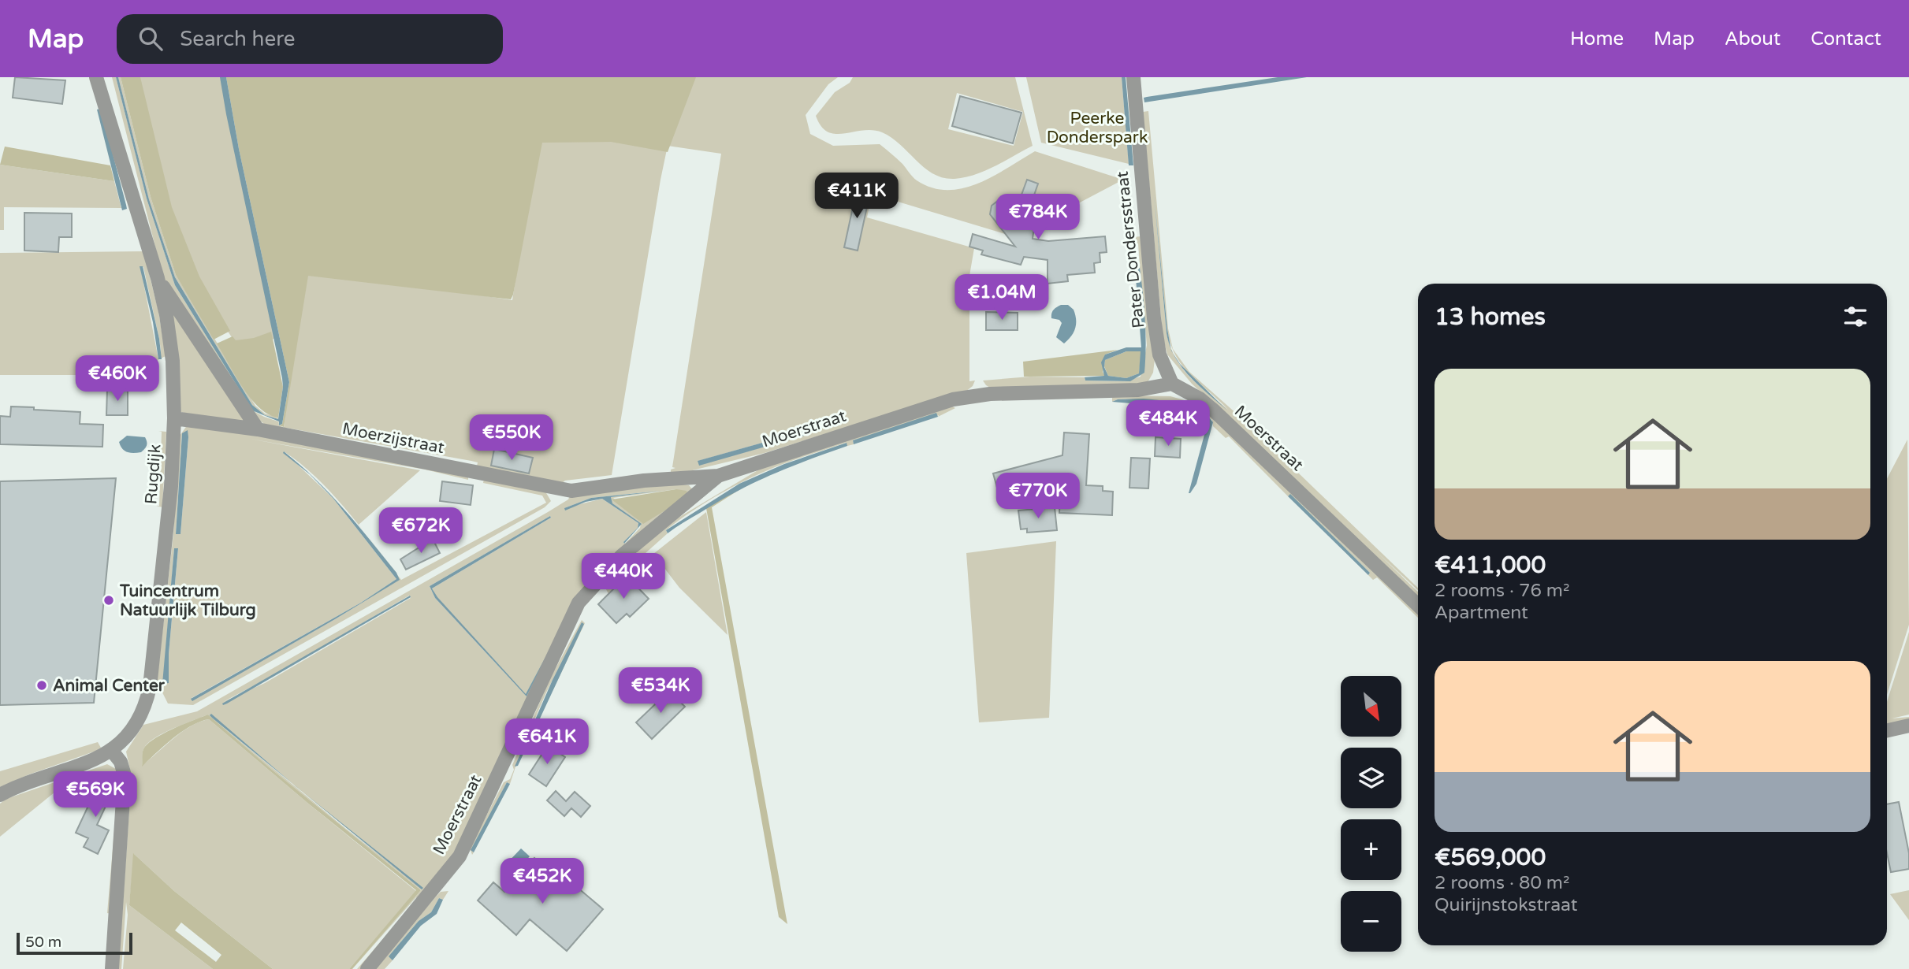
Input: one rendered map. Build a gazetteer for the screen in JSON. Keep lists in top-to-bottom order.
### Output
{
  "streets": {
    "street": [
      "Pater Dondersstraat",
      "Moerstraat",
      "Moerzijstraat",
      "Rugdijk"
    ]
  },
  "crossings": [
    ["Pater Dondersstraat", "Moerstraat"],
    ["Moerstraat", "Moerzijstraat"],
    ["Moerzijstraat", "Rugdijk"]
  ],
  "parks": ["Peerke Donderspark"],
  "places": ["Tuincentrum Natuurlijk Tilburg", "Animal Center"],
  "scale_bar": "50 m",
  "north": "bottom right",
  "page": {
    "header": "Map",
    "search": "Search here",
    "nav": [
      "Home",
      "Map",
      "About",
      "Contact"
    ],
    "price": [
      "€411K",
      "€784K",
      "€1.04M",
      "€460K",
      "€484K",
      "€550K",
      "€770K",
      "€672K",
      "€440K",
      "€534K",
      "€641K",
      "€569K",
      "€452K"
    ],
    "heading": "13 homes",
    "list": [
      {
        "name": "€411,000",
        "note": "2 rooms · 76 m² · Apartment"
      },
      {
        "name": "€569,000",
        "note": "2 rooms · 80 m² · Quirijnstokstraat"
      }
    ],
    "map_buttons": ["+", "−"],
    "scale": "50 m"
  }
}
